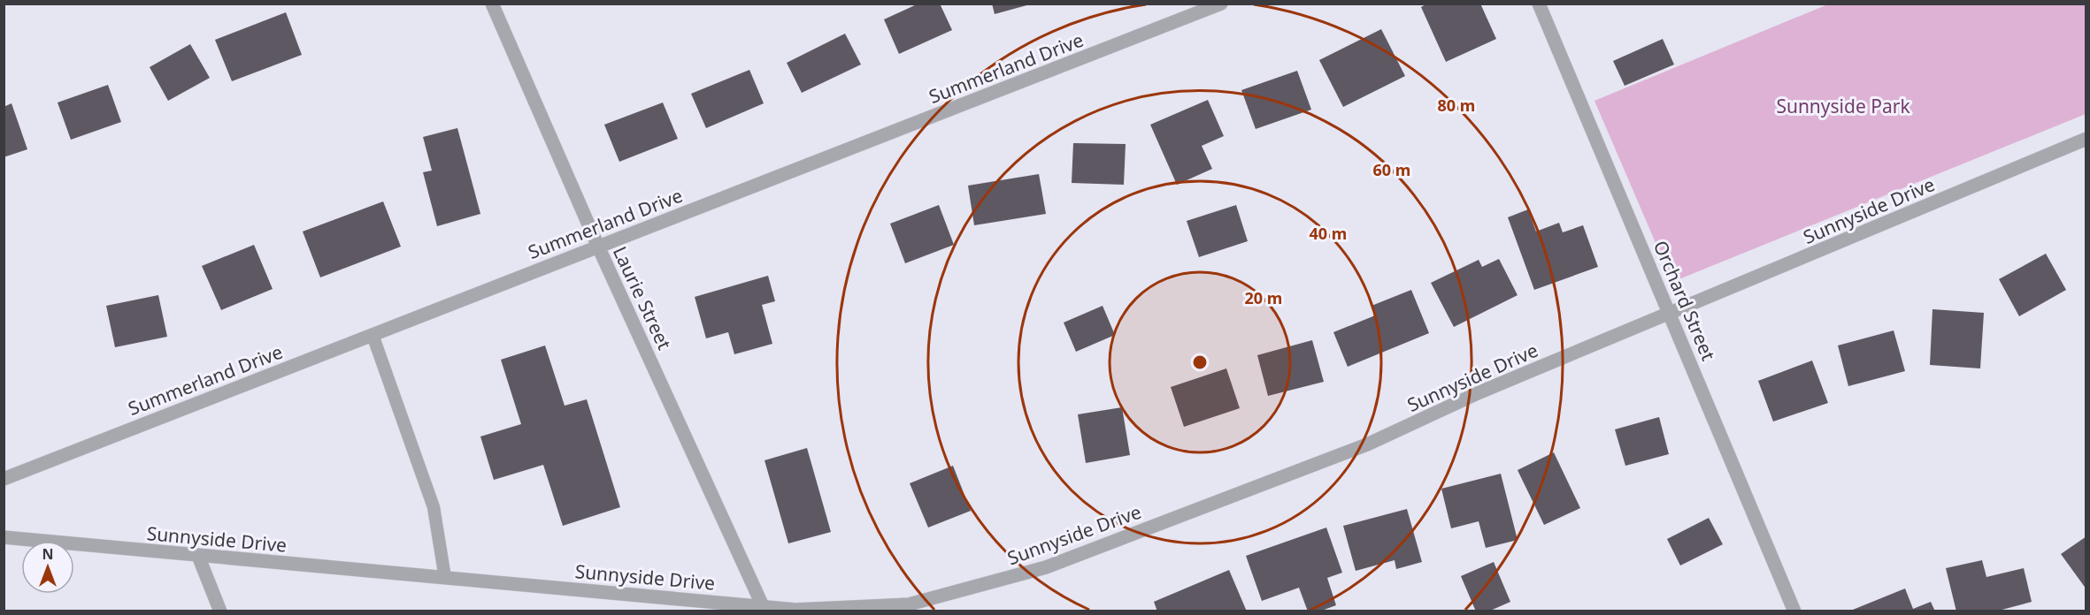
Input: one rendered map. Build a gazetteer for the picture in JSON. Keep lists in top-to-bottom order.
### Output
{
  "streets": {
    "street": [
      "Summerland Drive",
      "Sunnyside Drive",
      "Laurie Street",
      "Orchard Street"
    ]
  },
  "crossings": [
    ["Summerland Drive", "Laurie Street"],
    ["Sunnyside Drive", "Laurie Street"],
    ["Sunnyside Drive", "Orchard Street"]
  ],
  "parks": ["Sunnyside Park"],
  "north": "top",
  "rings": [
    "80 m",
    "60 m",
    "40 m",
    "20 m"
  ]
}
